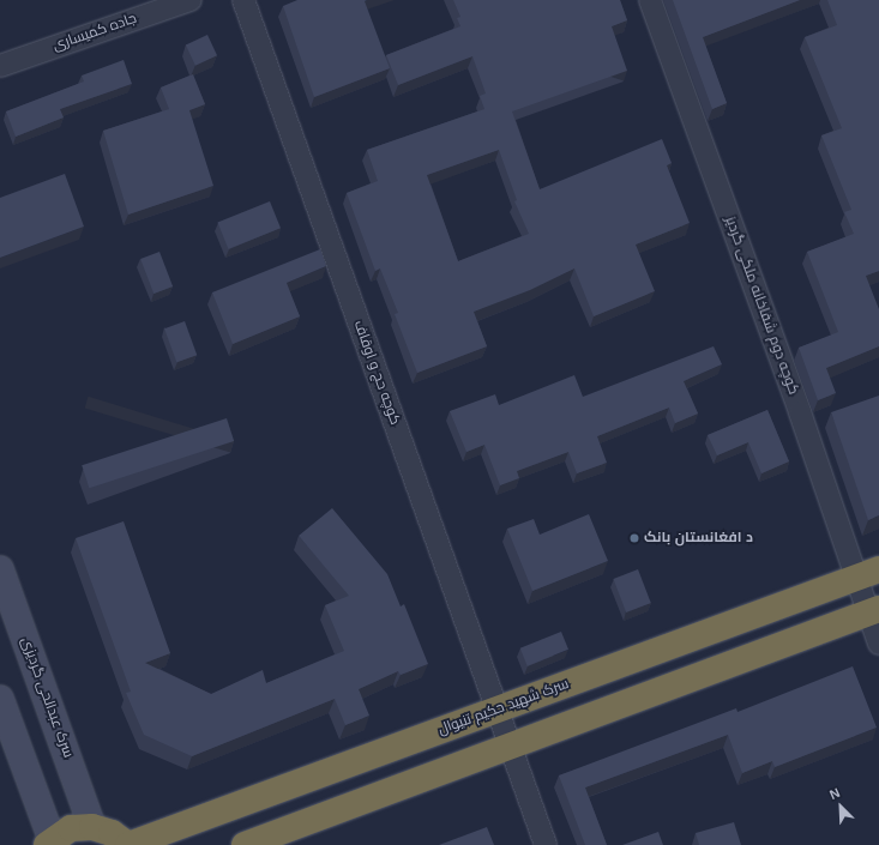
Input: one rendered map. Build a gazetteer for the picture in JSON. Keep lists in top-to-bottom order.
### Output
{
  "streets": {
    "highway": ["سرک شهید حکیم تنیوال"],
    "main road": ["سرک عبدالحی گردیزی"],
    "street": ["جاده کمیساری", "کوچه دوم شفاخانه ملکی گردیز", "کوچه حج و اوقاف"]
  },
  "crossings": [
    ["کوچه دوم شفاخانه ملکی گردیز", "سرک شهید حکیم تنیوال"],
    ["کوچه حج و اوقاف", "سرک شهید حکیم تنیوال"]
  ],
  "places": ["د افغانستان بانک"],
  "north": "top left"
}
